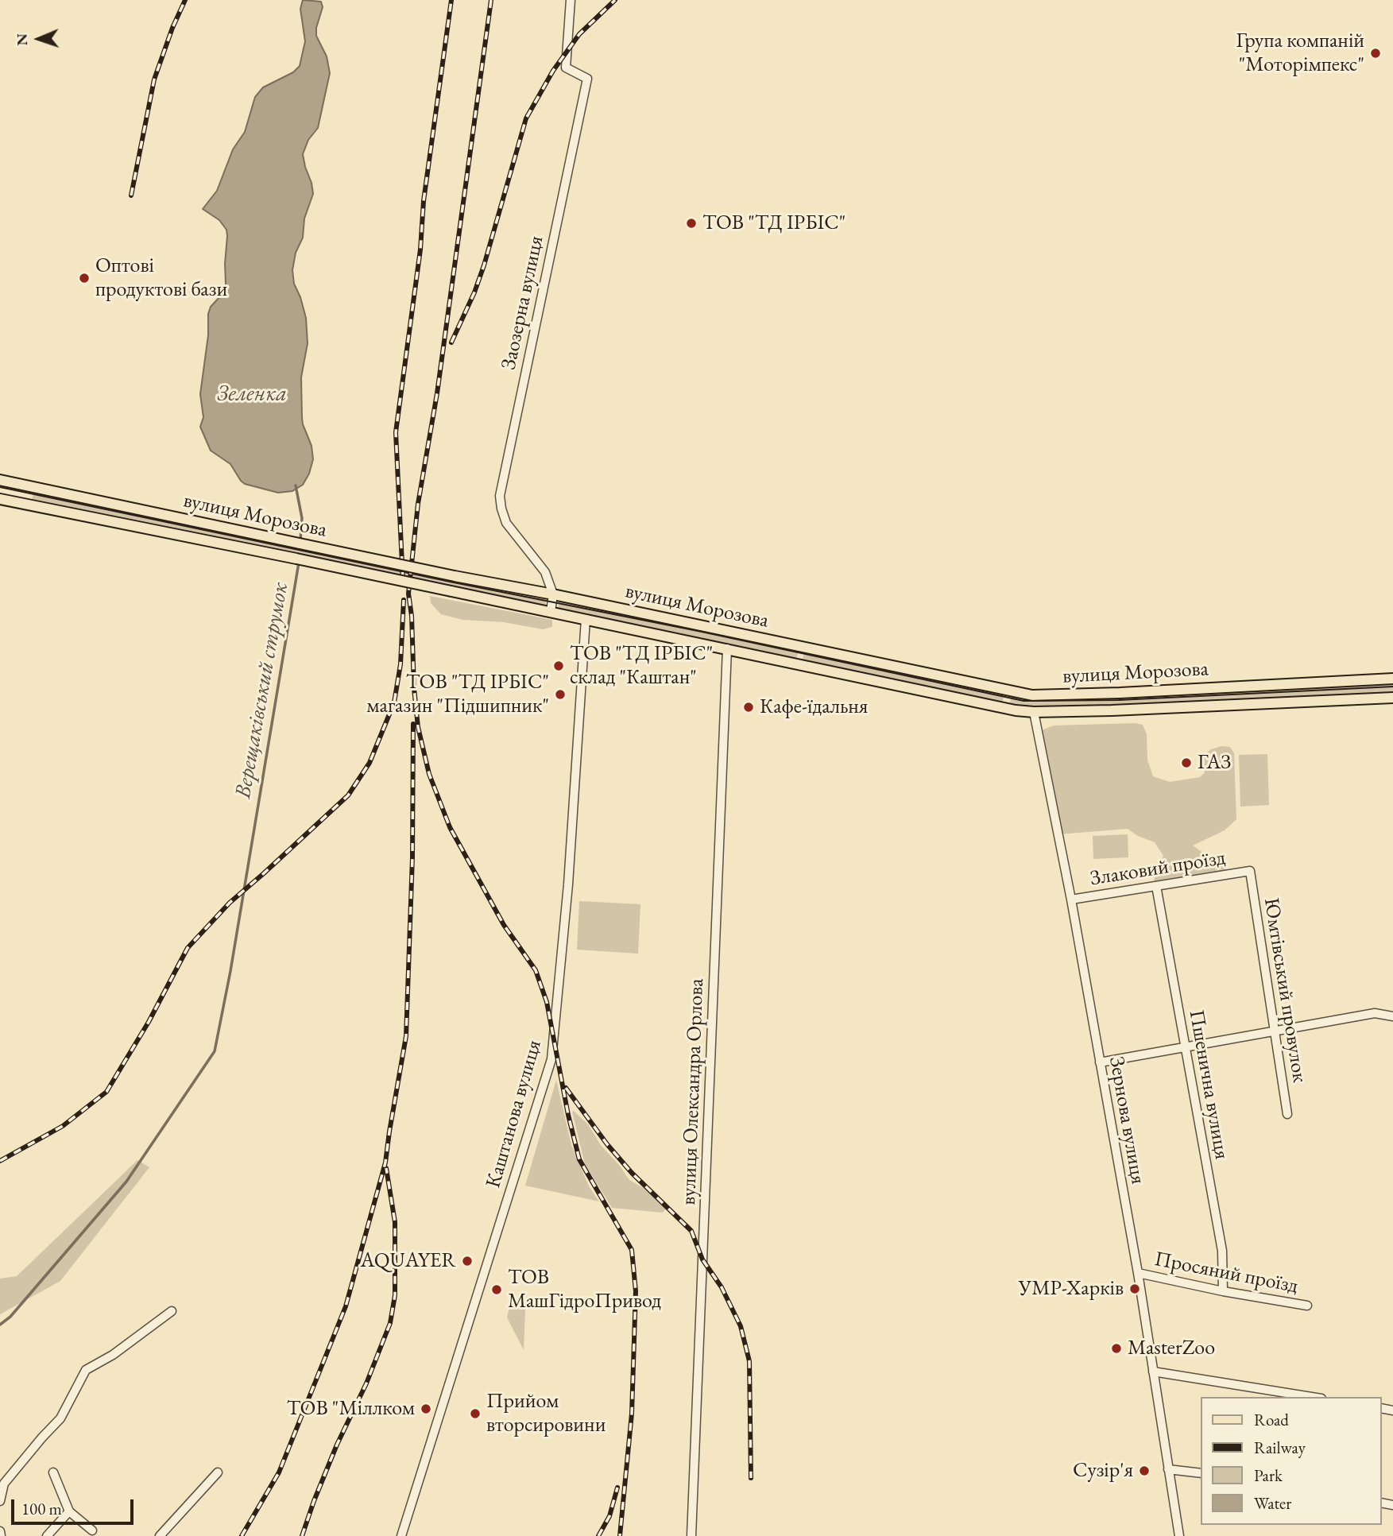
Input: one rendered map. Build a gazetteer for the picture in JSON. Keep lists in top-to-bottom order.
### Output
{
  "streets": {
    "main road": ["вулиця Морозова"],
    "street": [
      "Заозерна вулиця",
      "Злаковий проїзд",
      "Юмтівський провулок",
      "Пшенична вулиця",
      "вулиця Олександра Орлова",
      "Каштанова вулиця",
      "Зернова вулиця",
      "Просяний проїзд"
    ]
  },
  "crossings": [
    ["Заозерна вулиця", "вулиця Морозова"],
    ["вулиця Морозова", "вулиця Олександра Орлова"],
    ["вулиця Морозова", "Каштанова вулиця"],
    ["вулиця Морозова", "Зернова вулиця"],
    ["Злаковий проїзд", "Юмтівський провулок"],
    ["Злаковий проїзд", "Пшенична вулиця"],
    ["Злаковий проїзд", "Зернова вулиця"],
    ["Пшенична вулиця", "Просяний проїзд"],
    ["Зернова вулиця", "Просяний проїзд"]
  ],
  "water": ["Зеленка", "Верещаківський струмок"],
  "places": [
    "Група компаній \"Моторімпекс\"",
    "ТОВ \"ТД ІРБІС\"",
    "Оптові продуктові бази",
    "ТОВ \"ТД ІРБІС\" склад \"Каштан\"",
    "ТОВ \"ТД ІРБІС\" магазин \"Підшипник\"",
    "Кафе-їдальня",
    "ГАЗ",
    "AQUAYER",
    "УМР-Харків",
    "ТОВ МашГідроПривод",
    "MasterZoo",
    "ТОВ \"Міллком",
    "Прийом вторсировини",
    "Сузір'я"
  ],
  "legend": [
    "Road",
    "Railway",
    "Park",
    "Water"
  ],
  "scale_bar": "100 m",
  "north": "left"
}
